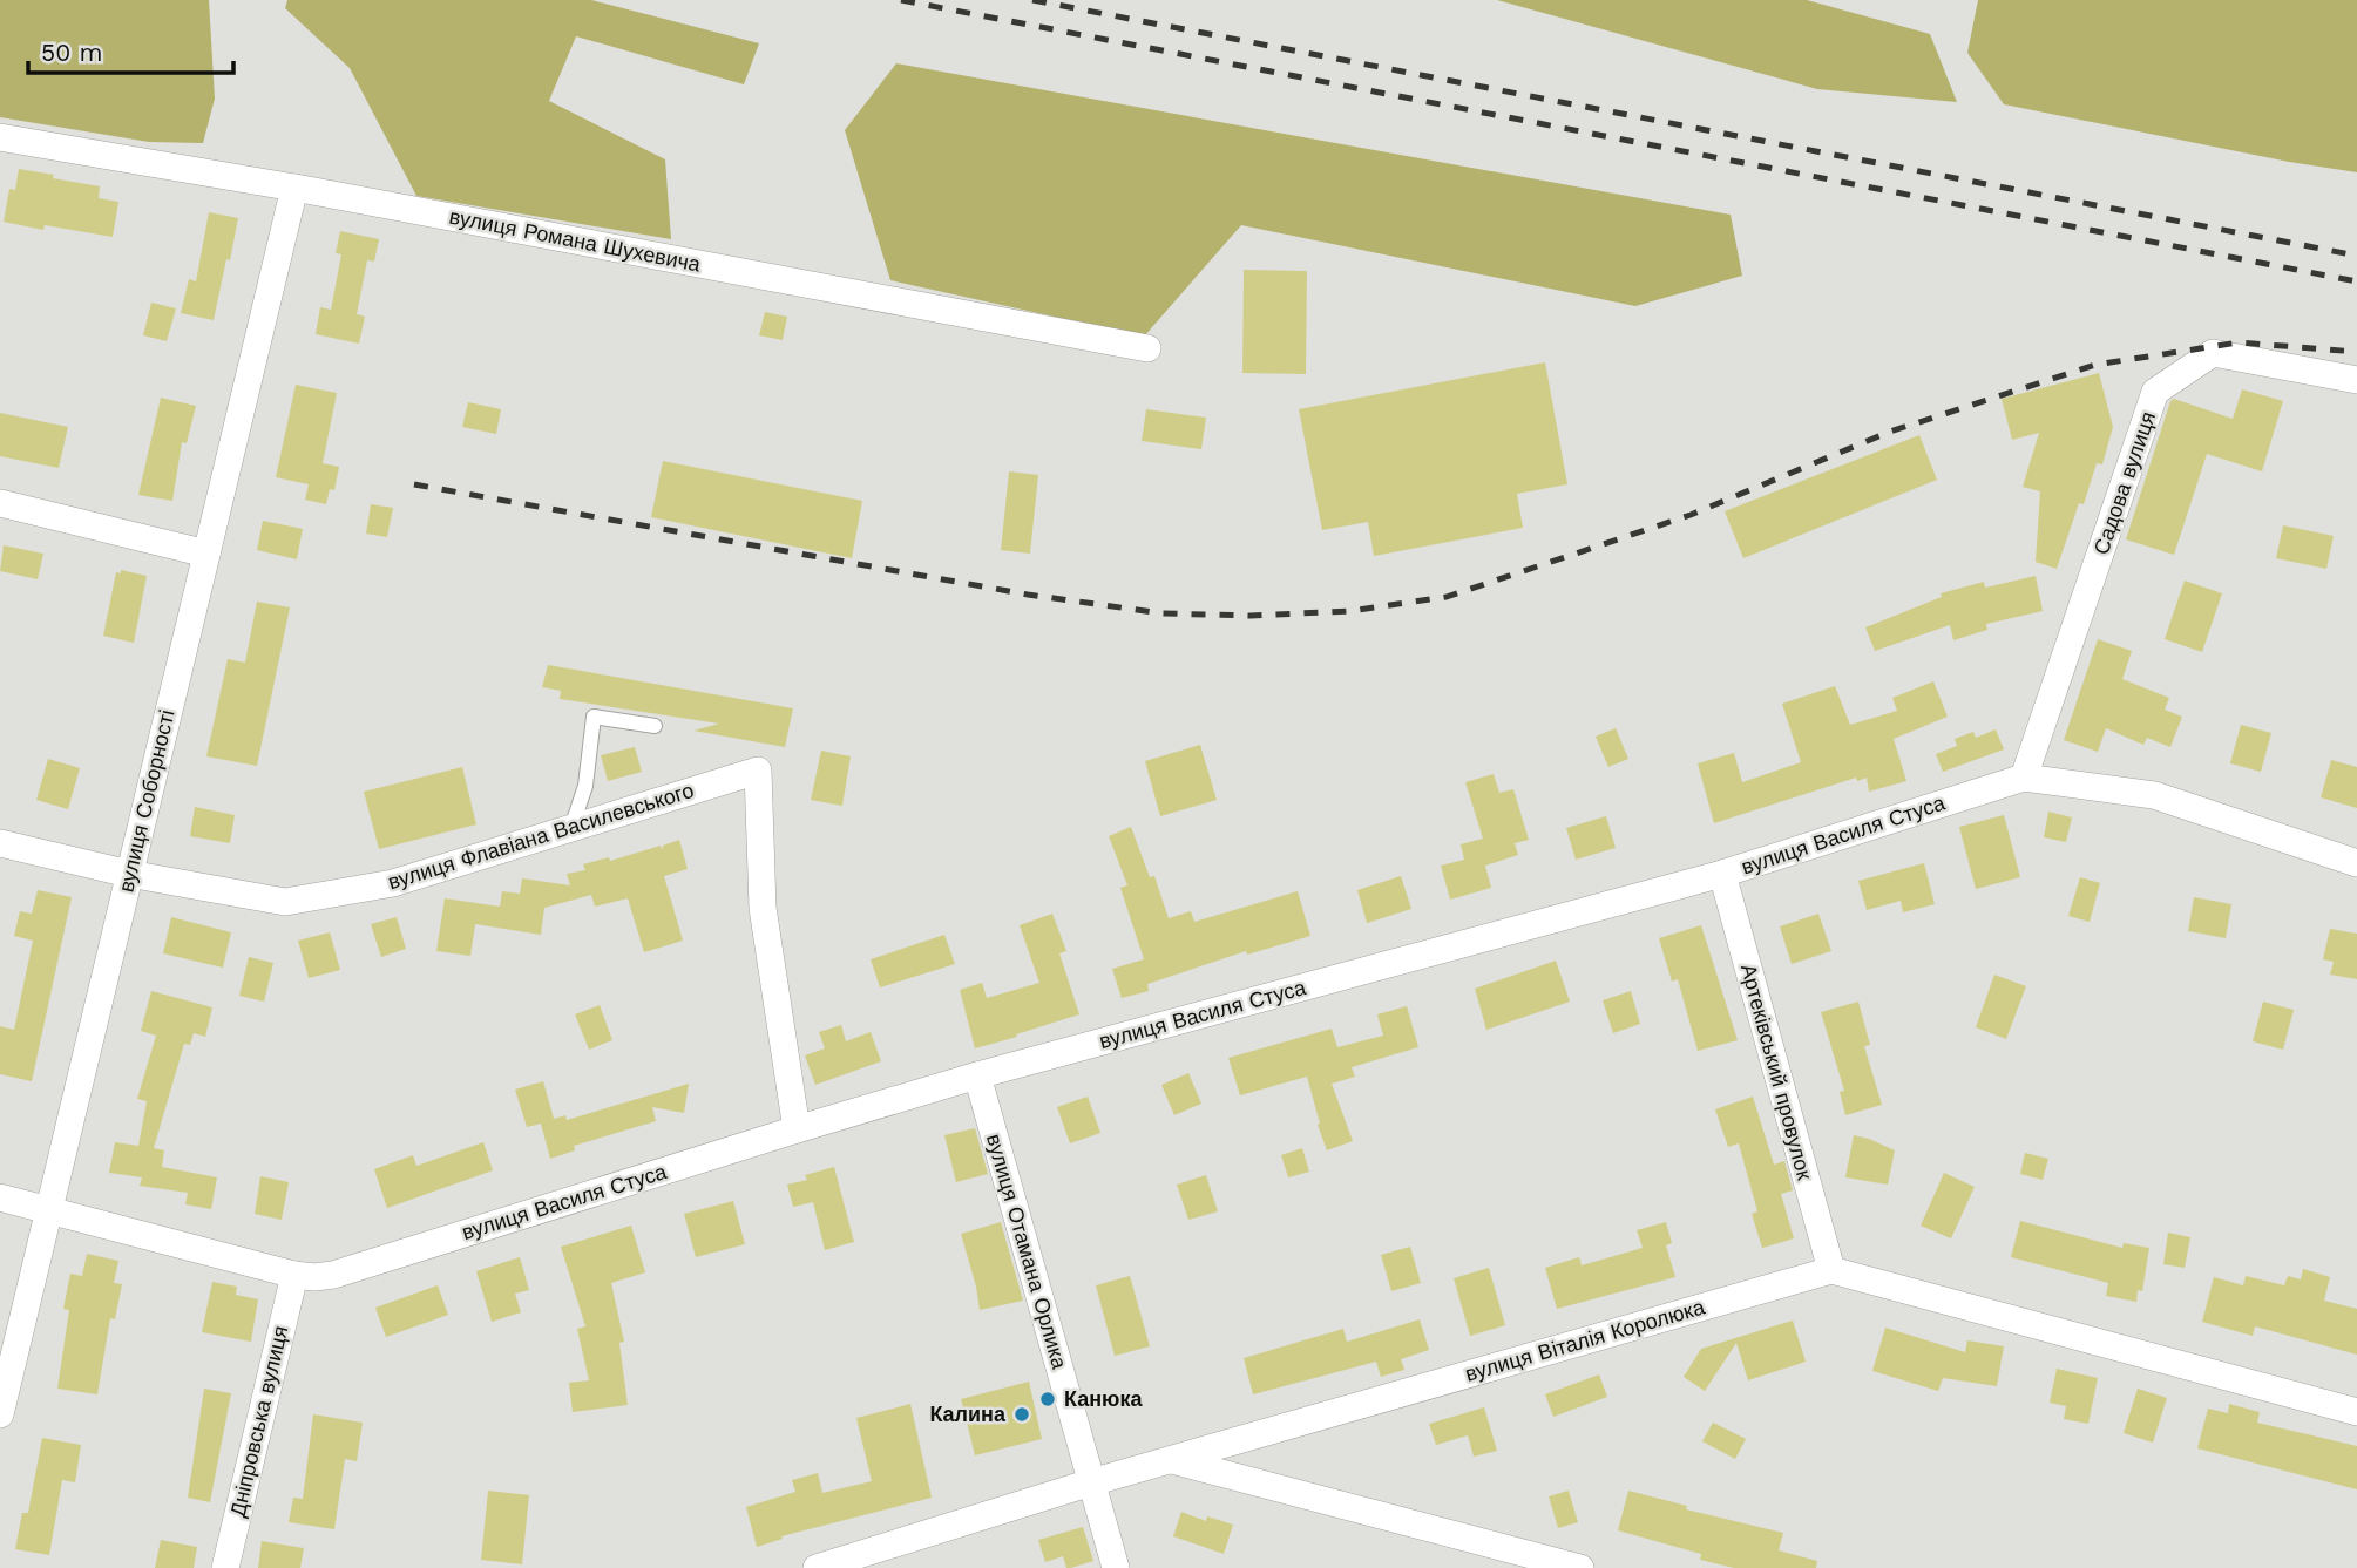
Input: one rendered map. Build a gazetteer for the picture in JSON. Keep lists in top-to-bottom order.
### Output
{
  "streets": {
    "street": [
      "вулиця Романа Шухевича",
      "Садова вулиця",
      "вулиця Соборності",
      "вулиця Василя Стуса",
      "вулиця Флавіана Василевського",
      "Артеківський провулок",
      "вулиця Отамана Орлика",
      "вулиця Віталія Королюка",
      "Дніпровська вулиця"
    ]
  },
  "crossings": [
    ["вулиця Романа Шухевича", "вулиця Соборності"],
    ["Садова вулиця", "вулиця Василя Стуса"],
    ["вулиця Соборності", "вулиця Василя Стуса"],
    ["вулиця Соборності", "вулиця Флавіана Василевського"],
    ["вулиця Василя Стуса", "вулиця Флавіана Василевського"],
    ["вулиця Василя Стуса", "Артеківський провулок"],
    ["вулиця Василя Стуса", "вулиця Отамана Орлика"],
    ["вулиця Василя Стуса", "Дніпровська вулиця"],
    ["Артеківський провулок", "вулиця Віталія Королюка"],
    ["вулиця Отамана Орлика", "вулиця Віталія Королюка"]
  ],
  "places": ["Канюка", "Калина"],
  "scale_bar": "50 m"
}
